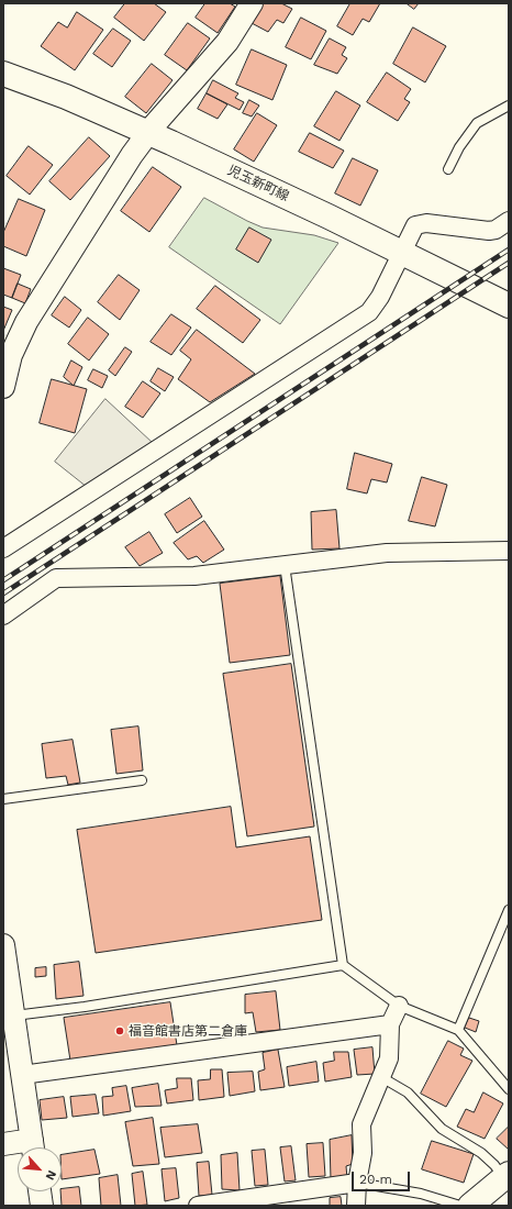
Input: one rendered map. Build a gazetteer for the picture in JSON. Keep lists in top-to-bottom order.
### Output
{
  "streets": {
    "main road": ["児玉新町線"]
  },
  "places": ["福音館書店第二倉庫"],
  "scale_bar": "20 m",
  "north": "bottom right"
}
